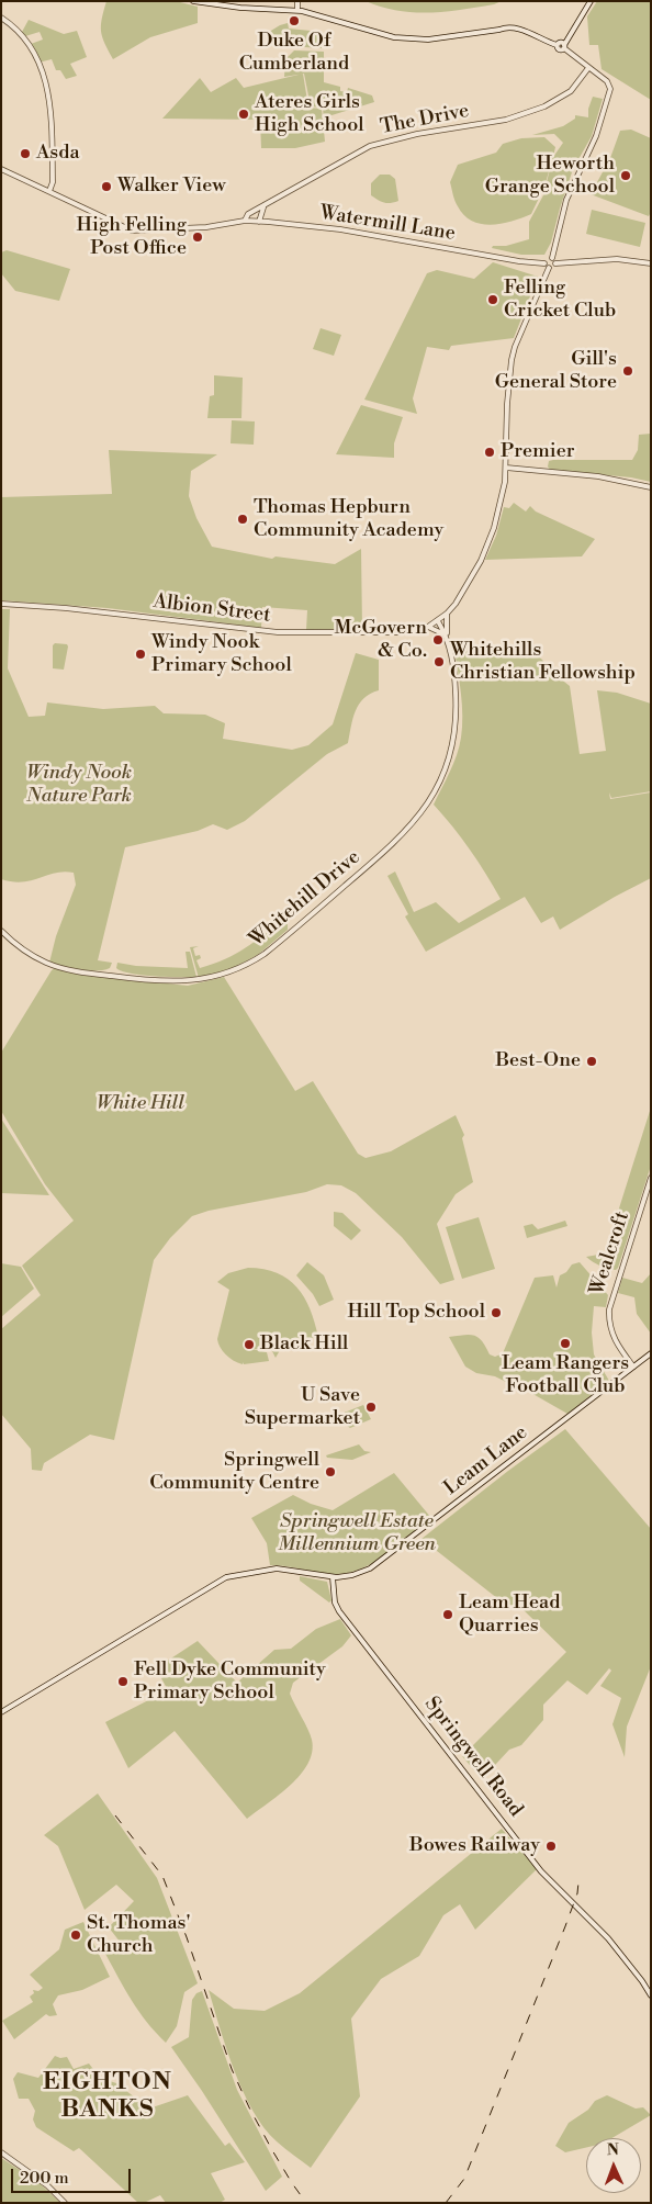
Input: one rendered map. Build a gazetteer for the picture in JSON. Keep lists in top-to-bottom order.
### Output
{
  "streets": {
    "street": [
      "The Drive",
      "Watermill Lane",
      "Albion Street",
      "Whitehill Drive",
      "Wealcroft",
      "Leam Lane",
      "Springwell Road"
    ]
  },
  "crossings": [
    ["The Drive", "Watermill Lane"],
    ["Albion Street", "Whitehill Drive"],
    ["Wealcroft", "Leam Lane"],
    ["Leam Lane", "Springwell Road"]
  ],
  "districts": ["EIGHTON BANKS"],
  "parks": ["Windy Nook Nature Park", "White Hill", "Springwell Estate Millennium Green"],
  "places": [
    "Duke Of Cumberland",
    "Ateres Girls High School",
    "Asda",
    "Heworth Grange School",
    "Walker View",
    "High Felling Post Office",
    "Felling Cricket Club",
    "Gill's General Store",
    "Premier",
    "Thomas Hepburn Community Academy",
    "McGovern & Co.",
    "Windy Nook Primary School",
    "Whitehills Christian Fellowship",
    "Best-One",
    "Hill Top School",
    "Leam Rangers Football Club",
    "Black Hill",
    "U Save Supermarket",
    "Springwell Community Centre",
    "Leam Head Quarries",
    "Fell Dyke Community Primary School",
    "Bowes Railway",
    "St. Thomas' Church"
  ],
  "scale_bar": "200 m",
  "north": "top"
}
